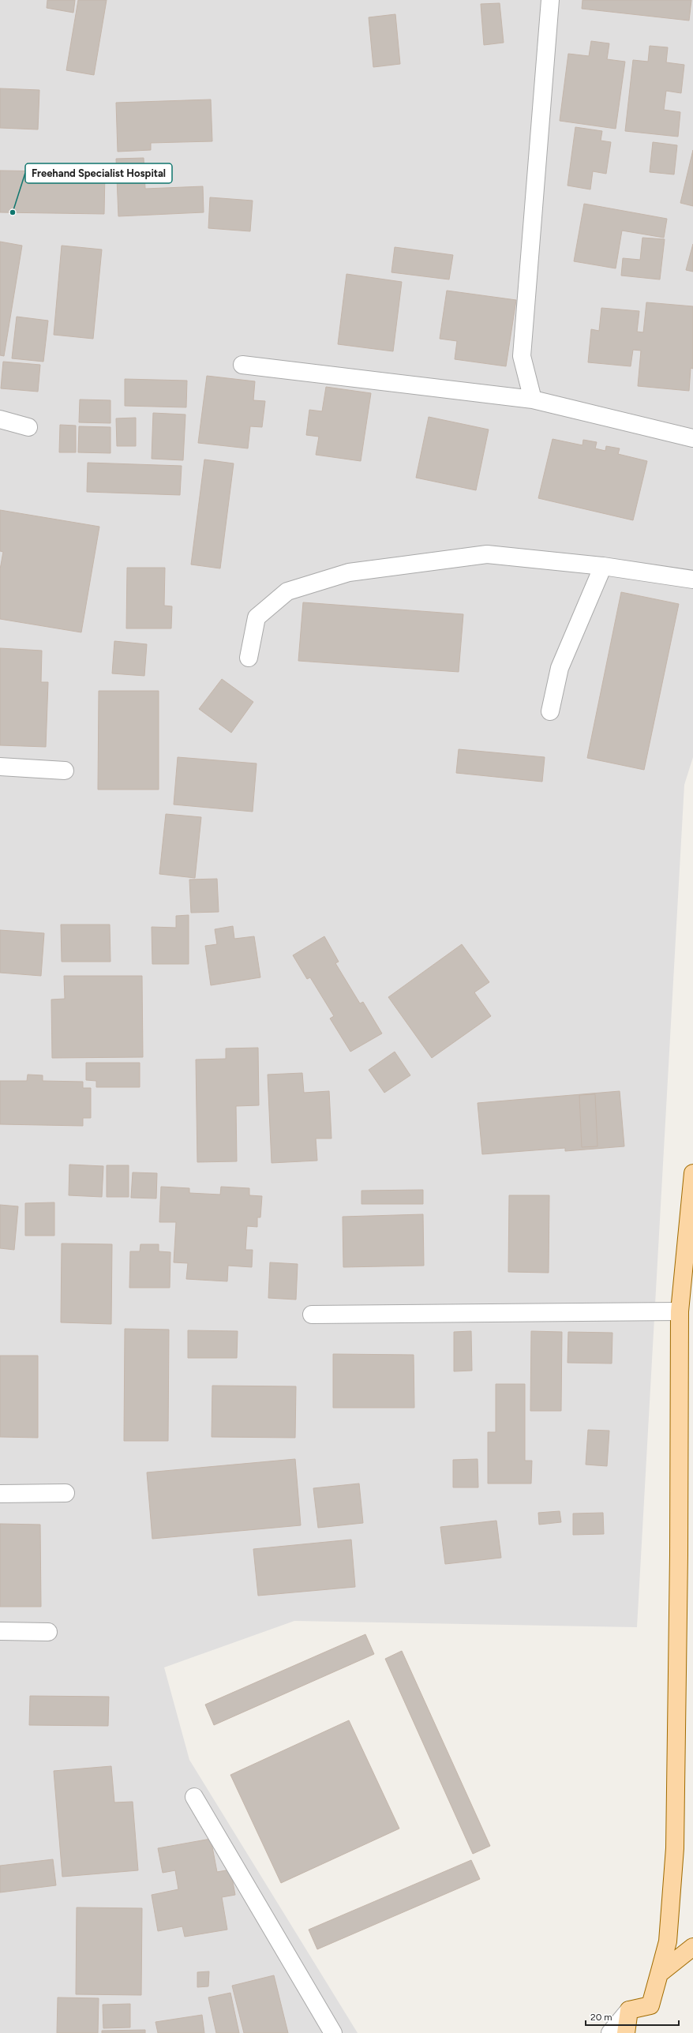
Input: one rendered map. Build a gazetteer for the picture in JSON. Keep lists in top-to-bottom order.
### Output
{
  "places": ["Freehand Specialist Hospital"],
  "scale_bar": "20 m"
}
